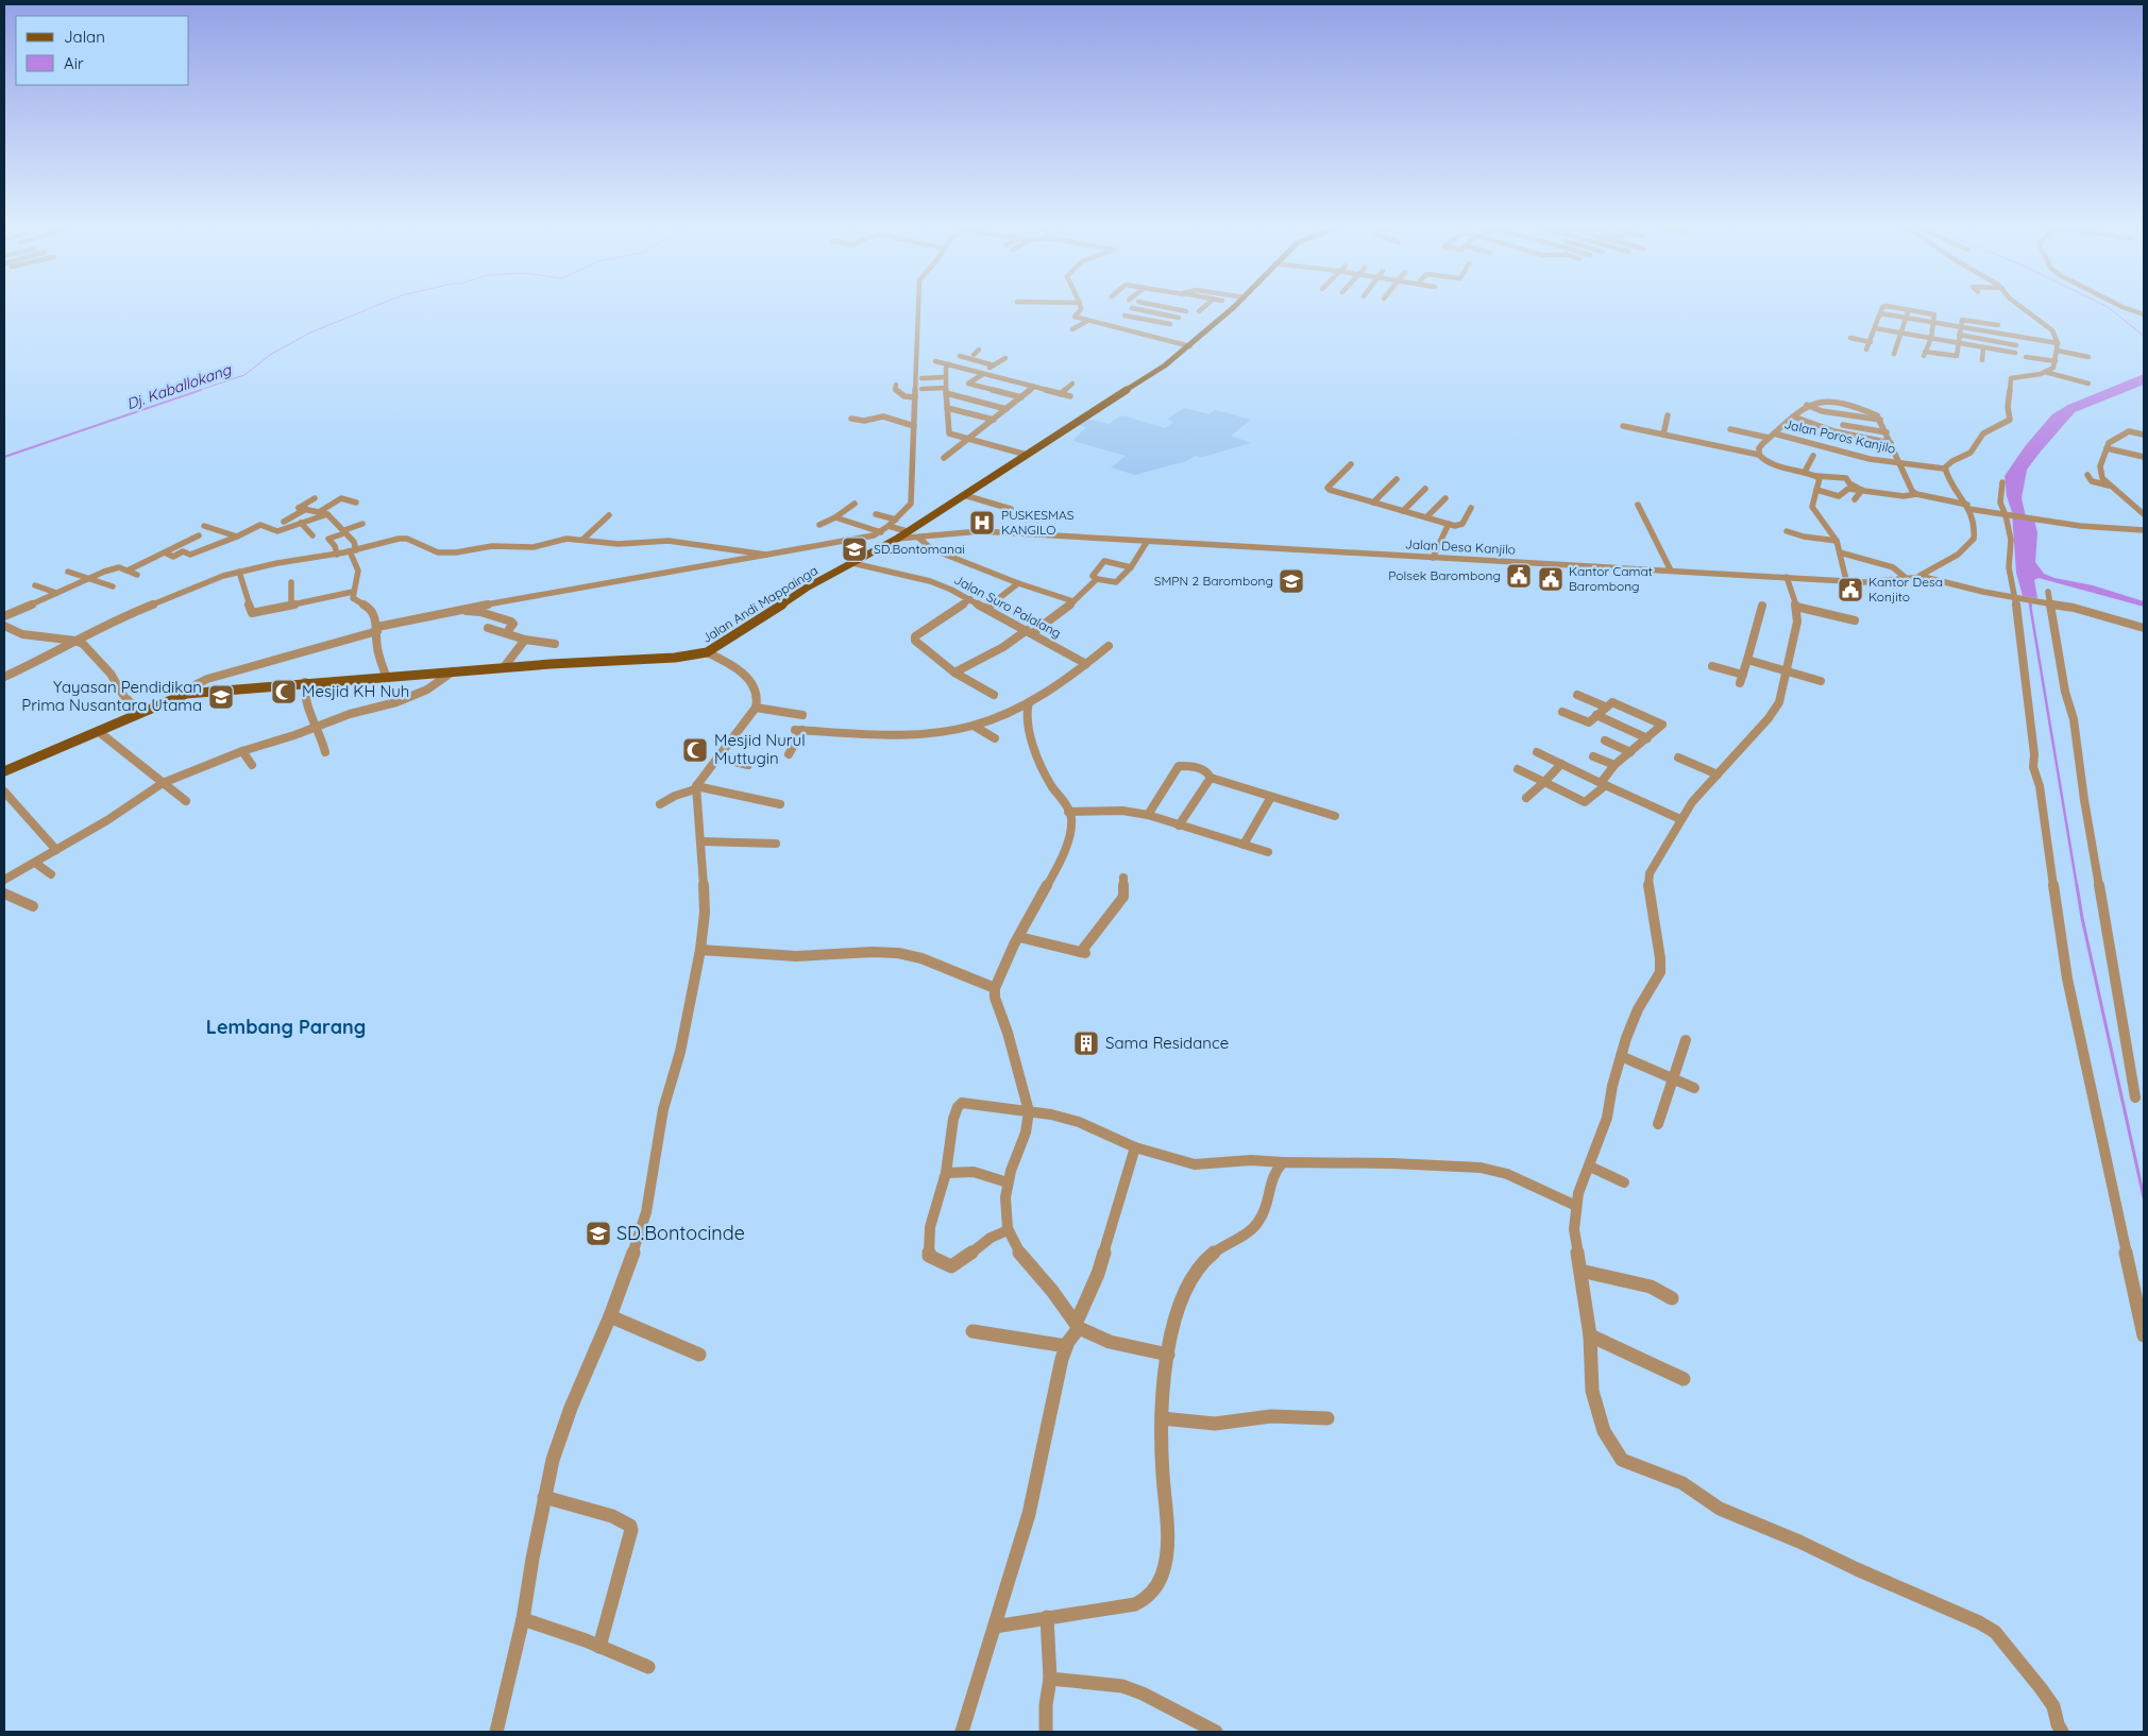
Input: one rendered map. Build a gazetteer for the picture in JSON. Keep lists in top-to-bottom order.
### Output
{
  "streets": {
    "main road": ["Jalan Andi Mappainga"],
    "street": ["Jalan Poros Kanjilo", "Jalan Desa Kanjilo", "Jalan Suro Palalang"]
  },
  "crossings": [
    ["Jalan Desa Kanjilo", "Jalan Andi Mappainga"],
    ["Jalan Andi Mappainga", "Jalan Suro Palalang"]
  ],
  "districts": ["Lembang Parang"],
  "water": ["Dj. Kaballokang"],
  "places": {
    "hospital": ["PUSKESMAS KANGILO"],
    "school or university": [
      "SD.Bontomanai",
      "SMPN 2 Barombong",
      "Yayasan Pendidikan Prima Nusantara Utama",
      "SD.Bontocinde"
    ],
    "public building": ["Polsek Barombong", "Kantor Camat Barombong", "Kantor Desa Konjito"],
    "mosque": ["Mesjid KH Nuh", "Mesjid Nurul Muttugin"],
    "building": ["Sama Residance"]
  },
  "legend": ["Jalan", "Air"]
}
